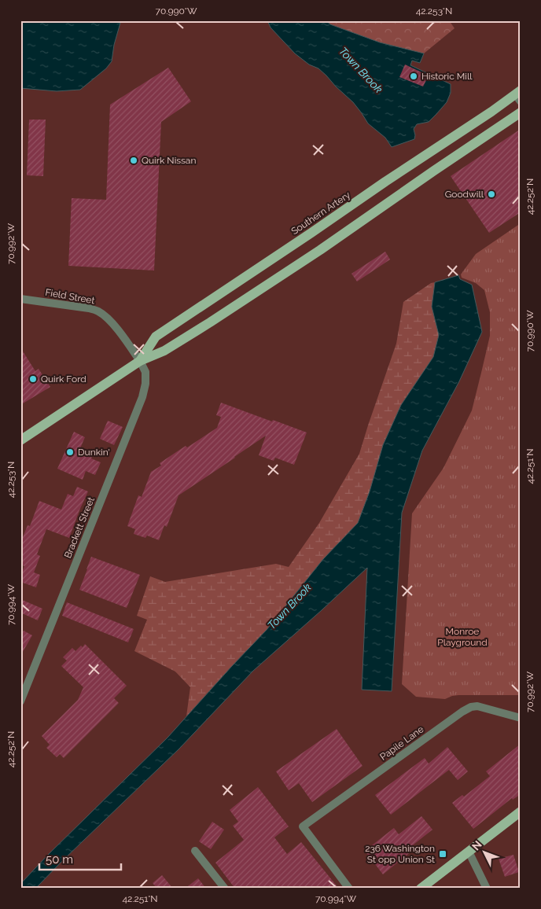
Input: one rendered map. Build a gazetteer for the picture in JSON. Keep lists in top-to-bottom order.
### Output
{
  "streets": {
    "main road": ["Southern Artery"],
    "street": ["Field Street", "Brackett Street", "Papile Lane"]
  },
  "crossings": [
    ["Southern Artery", "Field Street"],
    ["Southern Artery", "Brackett Street"],
    ["Field Street", "Brackett Street"]
  ],
  "water": ["Town Brook"],
  "parks": ["Monroe Playground"],
  "places": {
    "other": [
      "Historic Mill",
      "Quirk Nissan",
      "Goodwill",
      "Quirk Ford",
      "Dunkin'"
    ],
    "transit": ["236 Washington St opp Union St"]
  },
  "scale_bar": "50 m",
  "north": "top left",
  "coordinates": [
    "70.990°W",
    "42.253°N",
    "42.252°N",
    "70.992°W",
    "42.251°N",
    "70.994°W"
  ]
}
